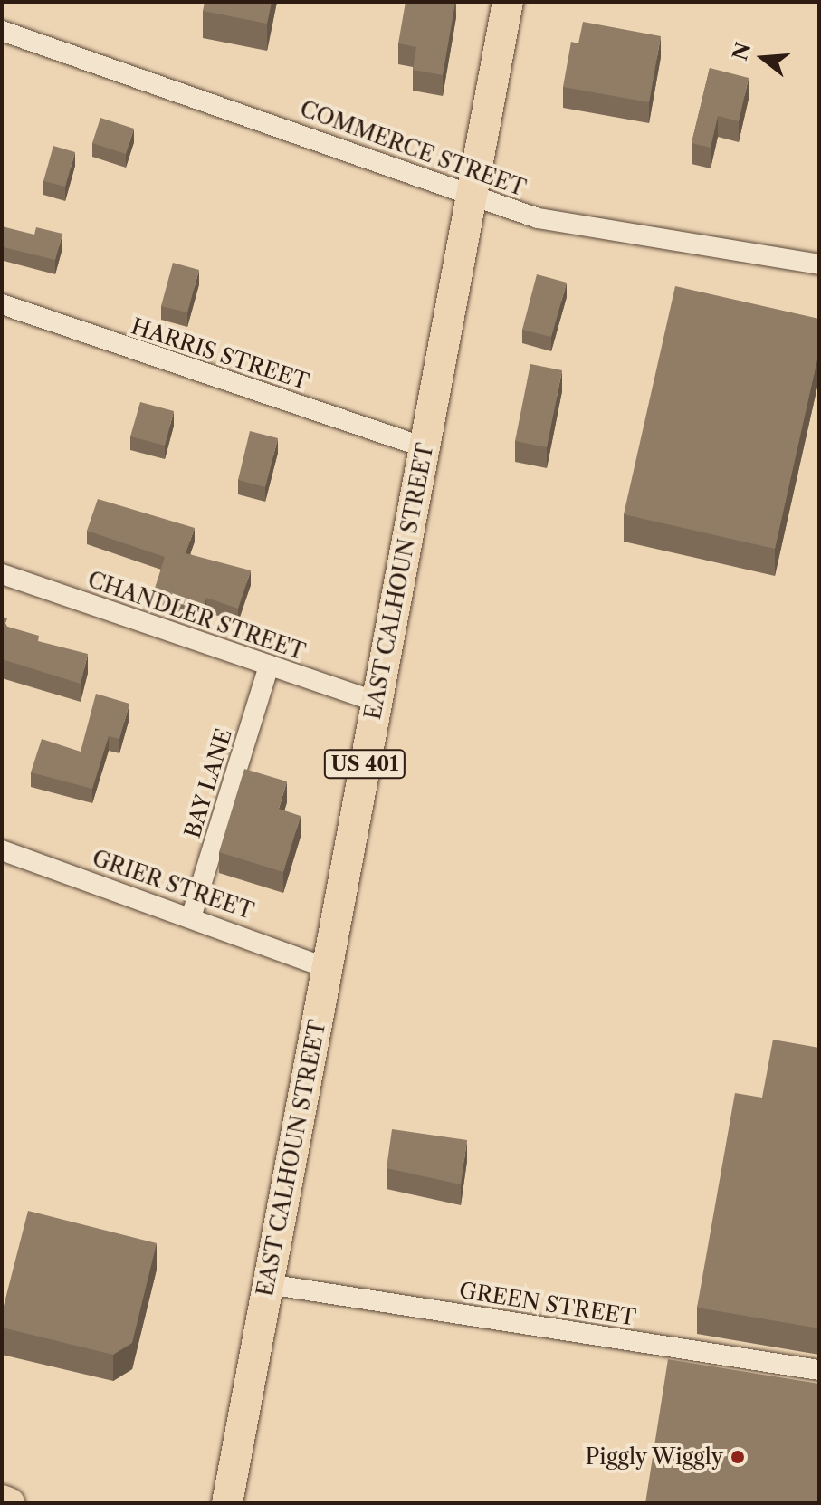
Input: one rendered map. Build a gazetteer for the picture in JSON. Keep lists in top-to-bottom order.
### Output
{
  "streets": {
    "main road": ["EAST CALHOUN STREET", "US 401"],
    "street": [
      "COMMERCE STREET",
      "HARRIS STREET",
      "CHANDLER STREET",
      "BAY LANE",
      "GRIER STREET",
      "GREEN STREET"
    ]
  },
  "crossings": [
    ["COMMERCE STREET", "EAST CALHOUN STREET"],
    ["HARRIS STREET", "EAST CALHOUN STREET"],
    ["EAST CALHOUN STREET", "CHANDLER STREET"],
    ["EAST CALHOUN STREET", "GRIER STREET"],
    ["EAST CALHOUN STREET", "GREEN STREET"],
    ["CHANDLER STREET", "BAY LANE"],
    ["BAY LANE", "GRIER STREET"]
  ],
  "places": ["Piggly Wiggly"],
  "north": "left"
}
